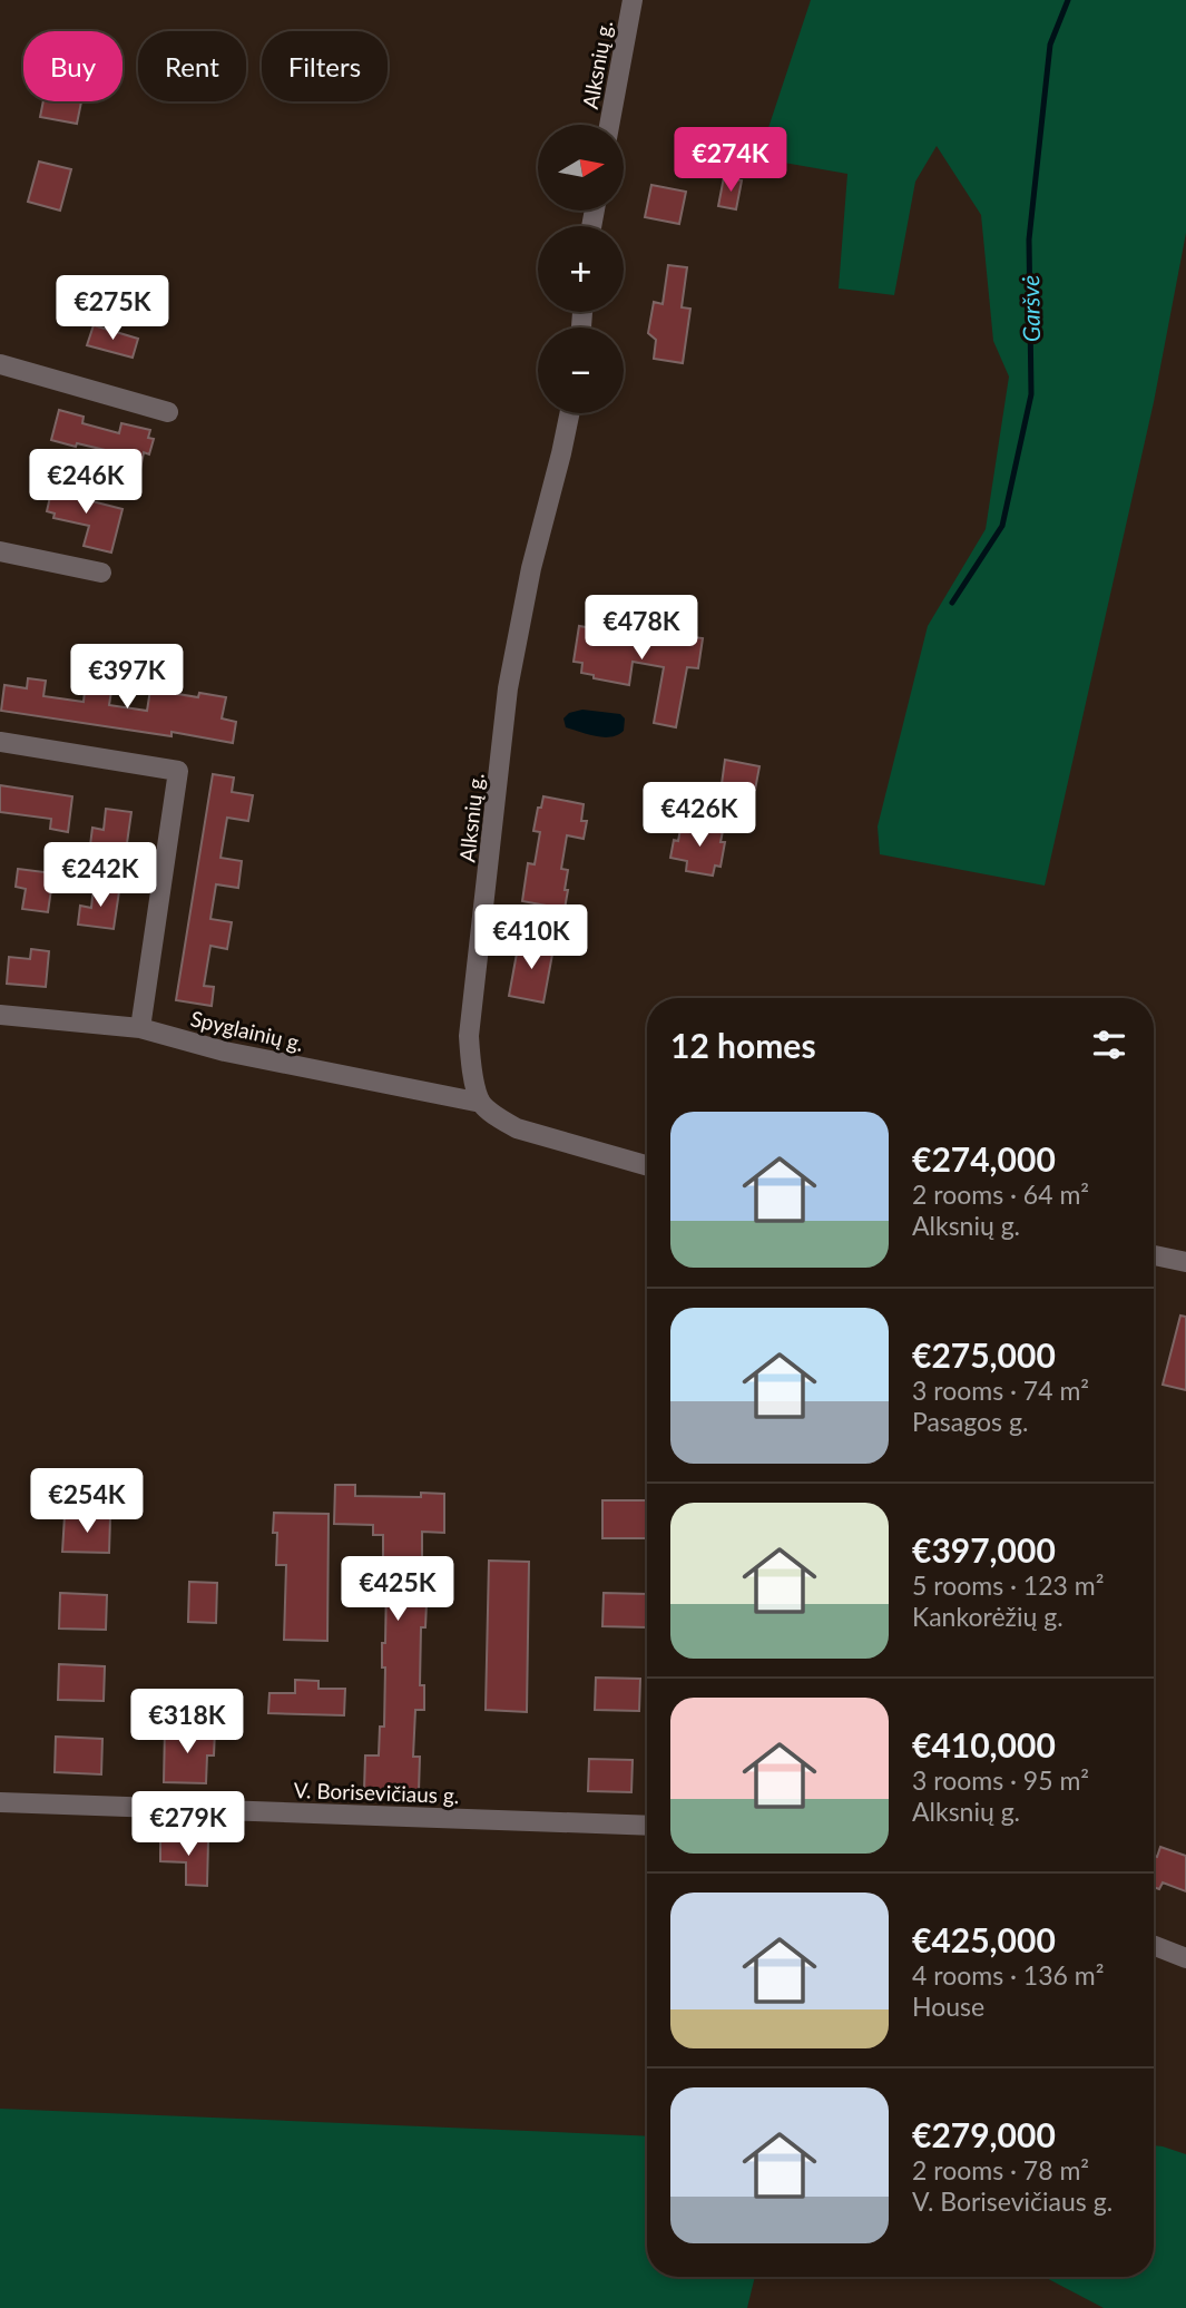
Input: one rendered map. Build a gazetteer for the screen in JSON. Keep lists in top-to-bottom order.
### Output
{
  "streets": {
    "street": ["Alksnių g.", "Spyglainių g.", "V. Borisevičiaus g."]
  },
  "crossings": [
    ["Alksnių g.", "Spyglainių g."]
  ],
  "water": ["Garšvė"],
  "north": "right",
  "page": {
    "chip": ["Buy", "Rent", "Filters"],
    "map_buttons": ["+", "−"],
    "price": [
      "€274K",
      "€275K",
      "€246K",
      "€478K",
      "€397K",
      "€426K",
      "€242K",
      "€410K",
      "€254K",
      "€425K",
      "€318K",
      "€279K"
    ],
    "heading": "12 homes",
    "list": [
      {
        "name": "€274,000",
        "note": "2 rooms · 64 m² · Alksnių g."
      },
      {
        "name": "€275,000",
        "note": "3 rooms · 74 m² · Pasagos g."
      },
      {
        "name": "€397,000",
        "note": "5 rooms · 123 m² · Kankorėžių g."
      },
      {
        "name": "€410,000",
        "note": "3 rooms · 95 m² · Alksnių g."
      },
      {
        "name": "€425,000",
        "note": "4 rooms · 136 m² · House"
      },
      {
        "name": "€279,000",
        "note": "2 rooms · 78 m² · V. Borisevičiaus g."
      }
    ]
  }
}
